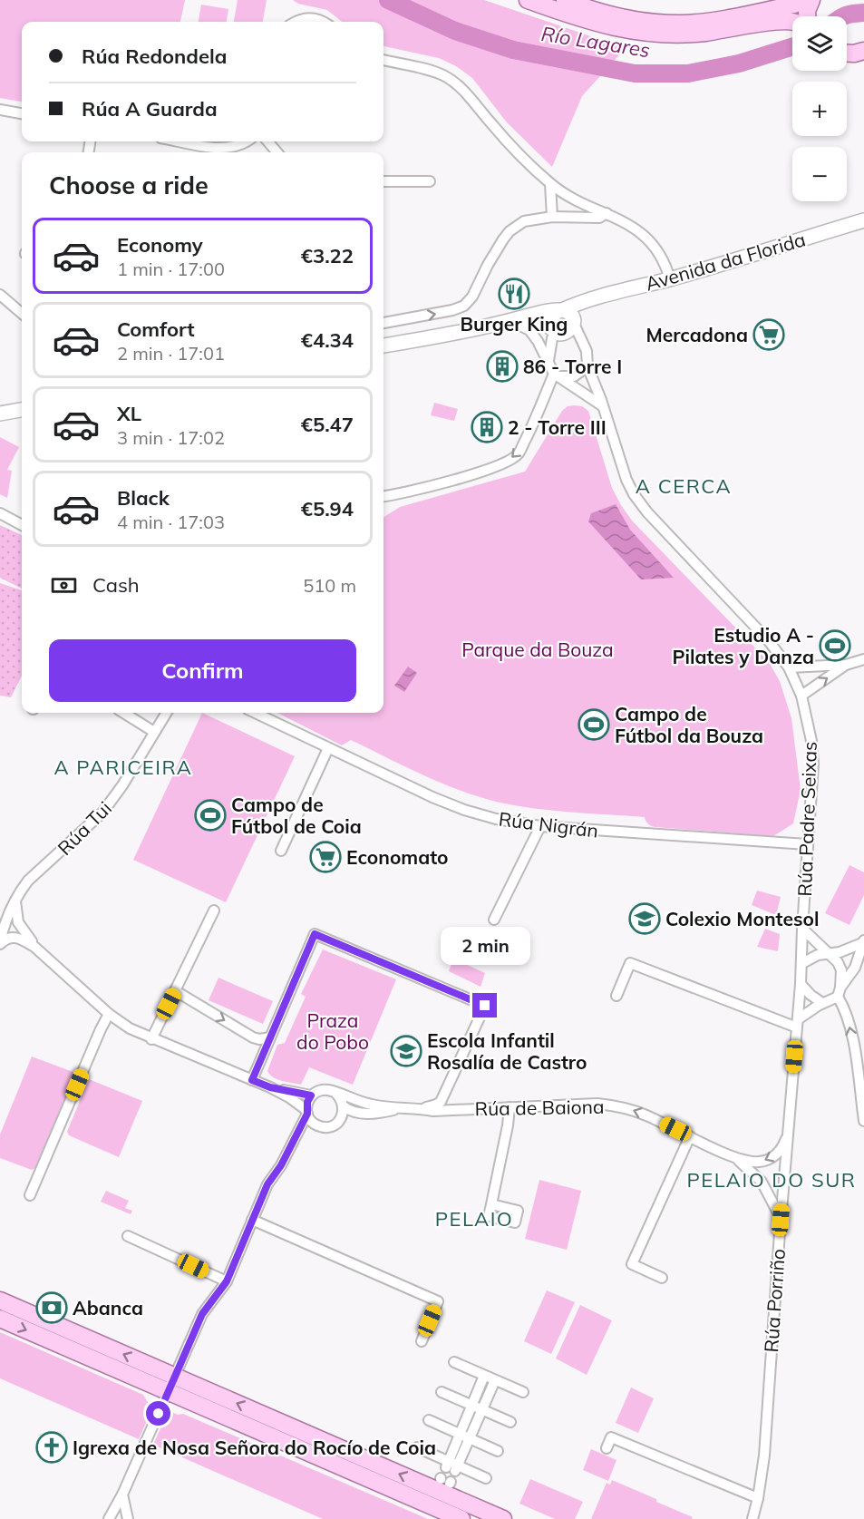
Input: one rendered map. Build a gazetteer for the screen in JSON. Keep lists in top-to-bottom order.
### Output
{
  "streets": {
    "main road": ["Avenida da Florida"],
    "street": [
      "Rúa Padre Seixas",
      "Rúa Nigrán",
      "Rúa Tui",
      "Rúa de Baiona",
      "Rúa Porriño"
    ]
  },
  "crossings": [
    ["Avenida da Florida", "Rúa Padre Seixas"],
    ["Rúa Padre Seixas", "Rúa Nigrán"],
    ["Rúa Padre Seixas", "Rúa Porriño"],
    ["Rúa Tui", "Rúa de Baiona"],
    ["Rúa de Baiona", "Rúa Porriño"]
  ],
  "districts": [
    "A CERCA",
    "A PARICEIRA",
    "PELAIO DO SUR",
    "PELAIO"
  ],
  "water": ["Río Lagares"],
  "parks": ["Parque da Bouza", "Praza do Pobo"],
  "places": {
    "restaurant": ["Burger King"],
    "supermarket": ["Mercadona", "Economato"],
    "building": ["86 - Torre I", "2 - Torre III"],
    "sports": ["Estudio A - Pilates y Danza", "Campo de Fútbol da Bouza", "Campo de Fútbol de Coia"],
    "school or university": ["Colexio Montesol", "Escola Infantil Rosalía de Castro"],
    "bank": ["Abanca"],
    "church": ["Igrexa de Nosa Señora do Rocío de Coia"]
  },
  "page": {
    "map_buttons": ["+", "−"],
    "banner": ["Rúa Redondela", "Rúa A Guarda"],
    "heading": "Choose a ride",
    "list": [
      {
        "name": "Economy",
        "note": "1 min · 17:00",
        "value": "€3.22"
      },
      {
        "name": "Comfort",
        "note": "2 min · 17:01",
        "value": "€4.34"
      },
      {
        "name": "XL",
        "note": "3 min · 17:02",
        "value": "€5.47"
      },
      {
        "name": "Black",
        "note": "4 min · 17:03",
        "value": "€5.94"
      }
    ],
    "pay": ["Cash", "510 m"],
    "buttons": "Confirm",
    "bubble": "2 min"
  }
}
